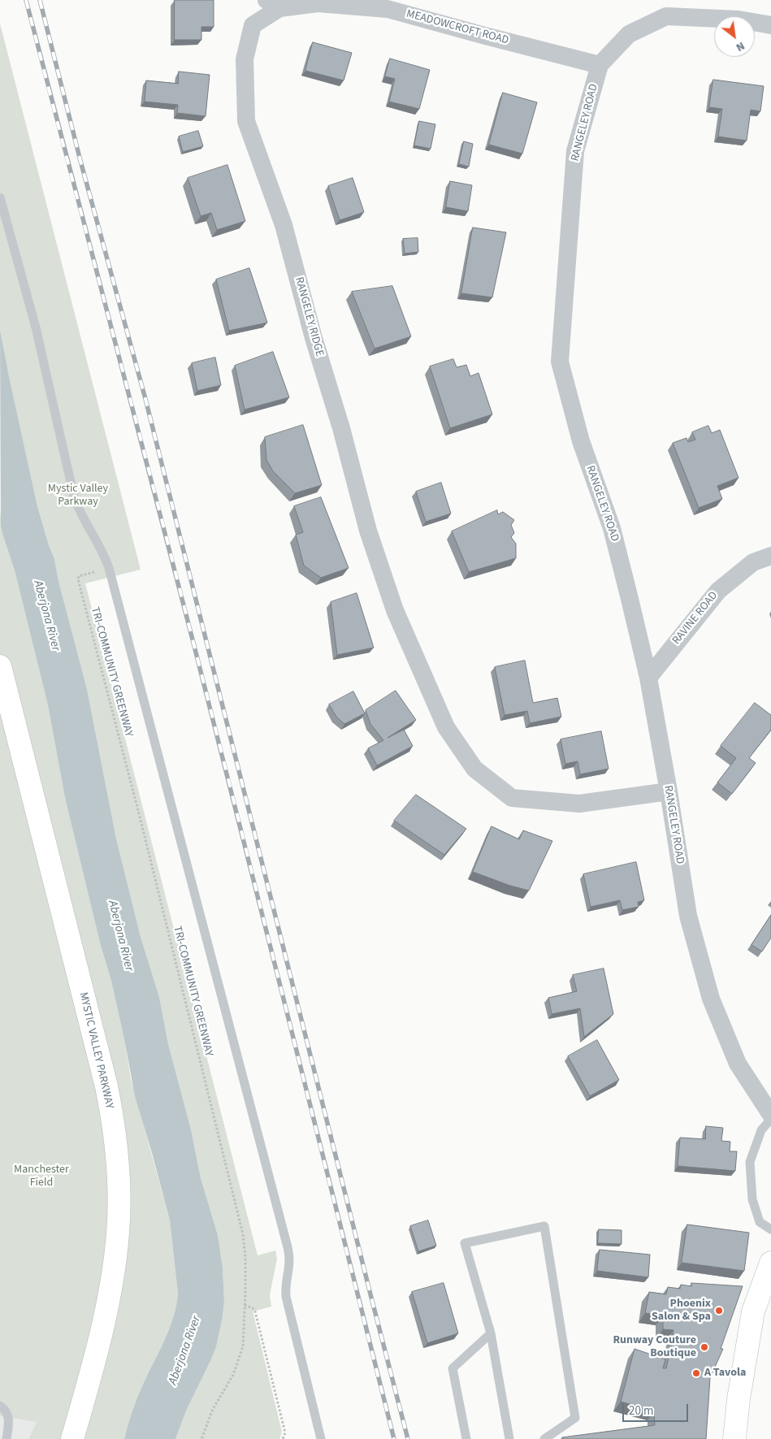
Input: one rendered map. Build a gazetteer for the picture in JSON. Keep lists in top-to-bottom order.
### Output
{
  "streets": {
    "main road": ["MYSTIC VALLEY PARKWAY"],
    "street": [
      "MEADOWCROFT ROAD",
      "RANGELEY ROAD",
      "RANGELEY RIDGE",
      "RAVINE ROAD"
    ],
    "path": ["TRI-COMMUNITY GREENWAY"]
  },
  "crossings": [
    ["MEADOWCROFT ROAD", "RANGELEY ROAD"],
    ["MEADOWCROFT ROAD", "RANGELEY RIDGE"],
    ["RANGELEY ROAD", "RANGELEY RIDGE"],
    ["RANGELEY ROAD", "RAVINE ROAD"]
  ],
  "water": ["Aberjona River"],
  "parks": ["Mystic Valley Parkway", "Manchester Field"],
  "places": ["Phoenix Salon & Spa", "Runway Couture Boutique", "A Tavola"],
  "scale_bar": "20 m",
  "north": "bottom right"
}
